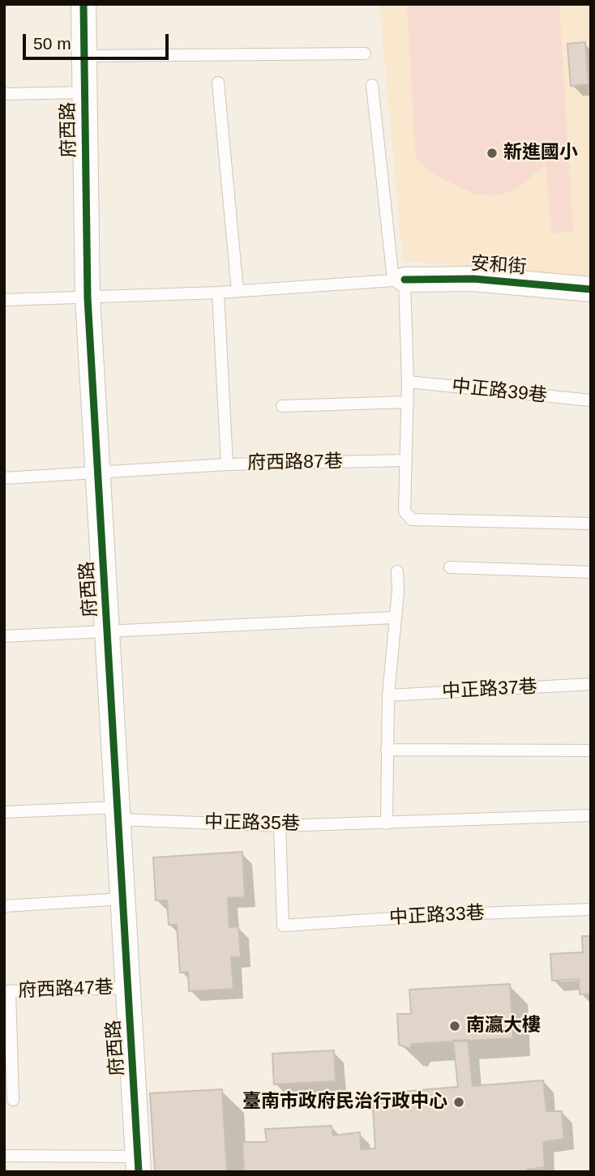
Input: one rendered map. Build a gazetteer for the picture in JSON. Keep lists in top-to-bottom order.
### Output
{
  "streets": {
    "street": ["府西路", "安和街"],
    "lane": [
      "中正路39巷",
      "府西路87巷",
      "中正路37巷",
      "中正路35巷",
      "中正路33巷",
      "府西路47巷"
    ]
  },
  "crossings": [
    ["府西路", "府西路87巷"],
    ["府西路", "中正路35巷"],
    ["府西路", "府西路47巷"],
    ["中正路35巷", "中正路33巷"]
  ],
  "places": ["新進國小", "南瀛大樓", "臺南市政府民治行政中心"],
  "scale_bar": "50 m"
}
